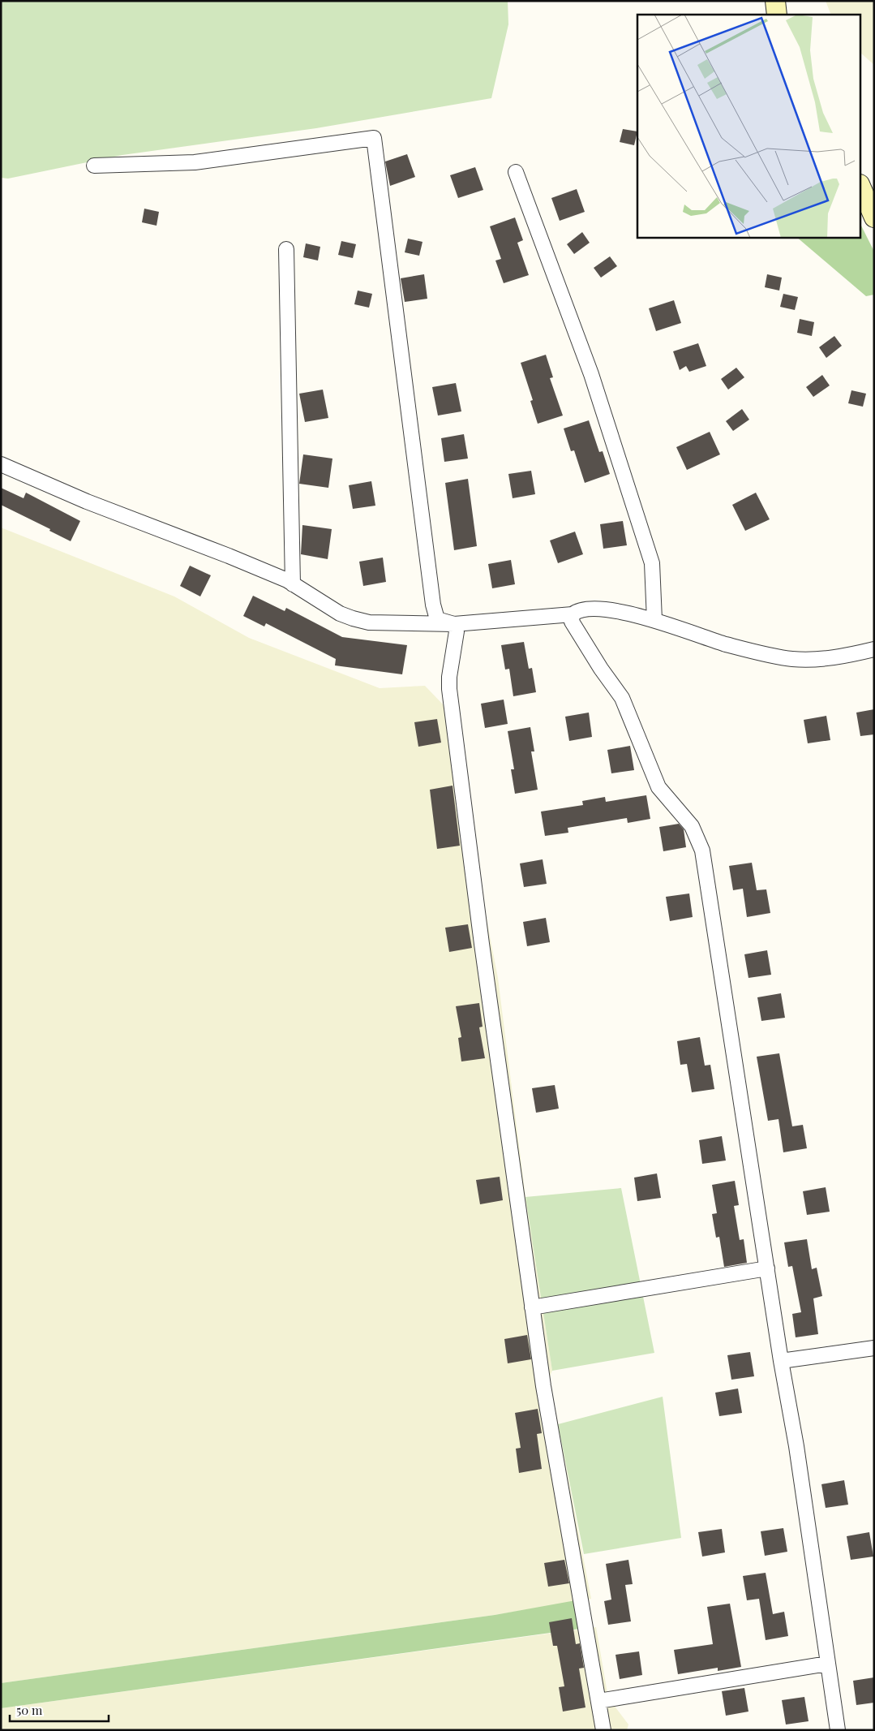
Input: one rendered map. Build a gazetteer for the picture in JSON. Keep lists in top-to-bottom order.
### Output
{
  "scale_bar": "50 m"
}
